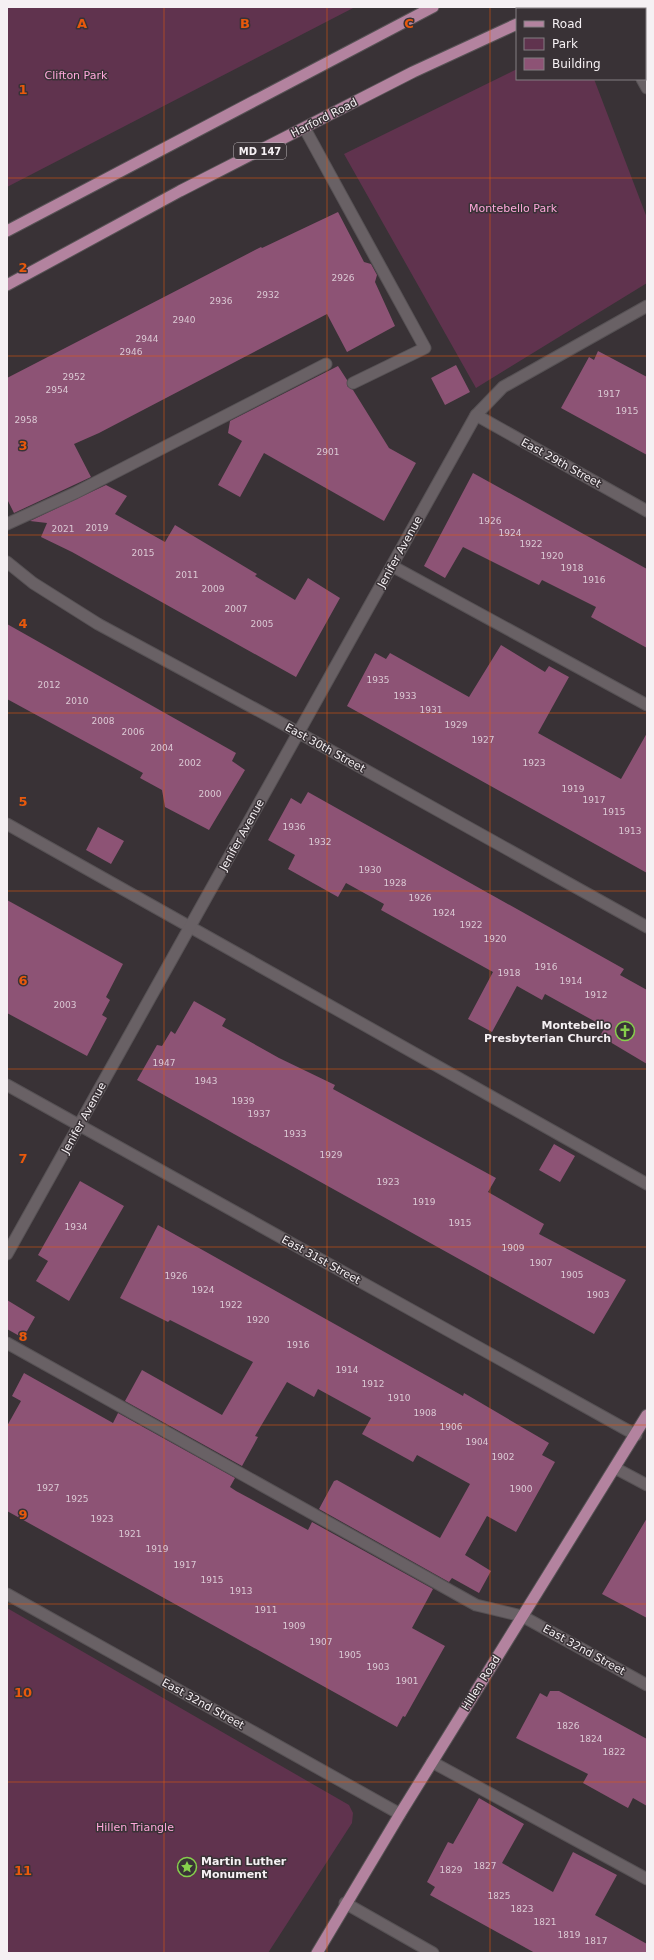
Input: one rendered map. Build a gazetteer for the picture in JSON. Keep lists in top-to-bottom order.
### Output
{
  "streets": {
    "main road": ["Harford Road", "MD 147", "Hillen Road"],
    "street": [
      "East 29th Street",
      "Jenifer Avenue",
      "East 30th Street",
      "East 31st Street",
      "East 32nd Street"
    ]
  },
  "crossings": [
    ["East 29th Street", "Jenifer Avenue"],
    ["Jenifer Avenue", "East 30th Street"],
    ["Jenifer Avenue", "East 31st Street"],
    ["East 31st Street", "Hillen Road"],
    ["East 32nd Street", "Hillen Road"]
  ],
  "parks": ["Clifton Park", "Montebello Park", "Hillen Triangle"],
  "places": {
    "church": ["Montebello Presbyterian Church"],
    "place": ["Martin Luther Monument"]
  },
  "house_numbers": [
    "2926",
    "2932",
    "2936",
    "2940",
    "2944",
    "2946",
    "2952",
    "2954",
    "1917",
    "1915",
    "2958",
    "2901",
    "1926",
    "2019",
    "2021",
    "1924",
    "1922",
    "2015",
    "1920",
    "1918",
    "2011",
    "1916",
    "2009",
    "2007",
    "2005",
    "1935",
    "2012",
    "1933",
    "2010",
    "1931",
    "2008",
    "1929",
    "2006",
    "1927",
    "2004",
    "2002",
    "1923",
    "1919",
    "2000",
    "1917",
    "1915",
    "1936",
    "1913",
    "1932",
    "1930",
    "1928",
    "1926",
    "1924",
    "1922",
    "1920",
    "1916",
    "1918",
    "1914",
    "1912",
    "2003",
    "1947",
    "1943",
    "1939",
    "1937",
    "1933",
    "1929",
    "1923",
    "1919",
    "1915",
    "1934",
    "1909",
    "1907",
    "1905",
    "1926",
    "1924",
    "1903",
    "1922",
    "1920",
    "1916",
    "1914",
    "1912",
    "1910",
    "1908",
    "1906",
    "1904",
    "1902",
    "1927",
    "1900",
    "1925",
    "1923",
    "1921",
    "1919",
    "1917",
    "1915",
    "1913",
    "1911",
    "1909",
    "1907",
    "1905",
    "1903",
    "1901",
    "1826",
    "1824",
    "1822",
    "1827",
    "1829",
    "1825",
    "1823",
    "1821",
    "1819",
    "1817"
  ],
  "legend": ["Road", "Park", "Building"],
  "grid": {
    "columns": ["A", "B", "C"],
    "rows": [
      "1",
      "2",
      "3",
      "4",
      "5",
      "6",
      "7",
      "8",
      "9",
      "10",
      "11"
    ]
  }
}
